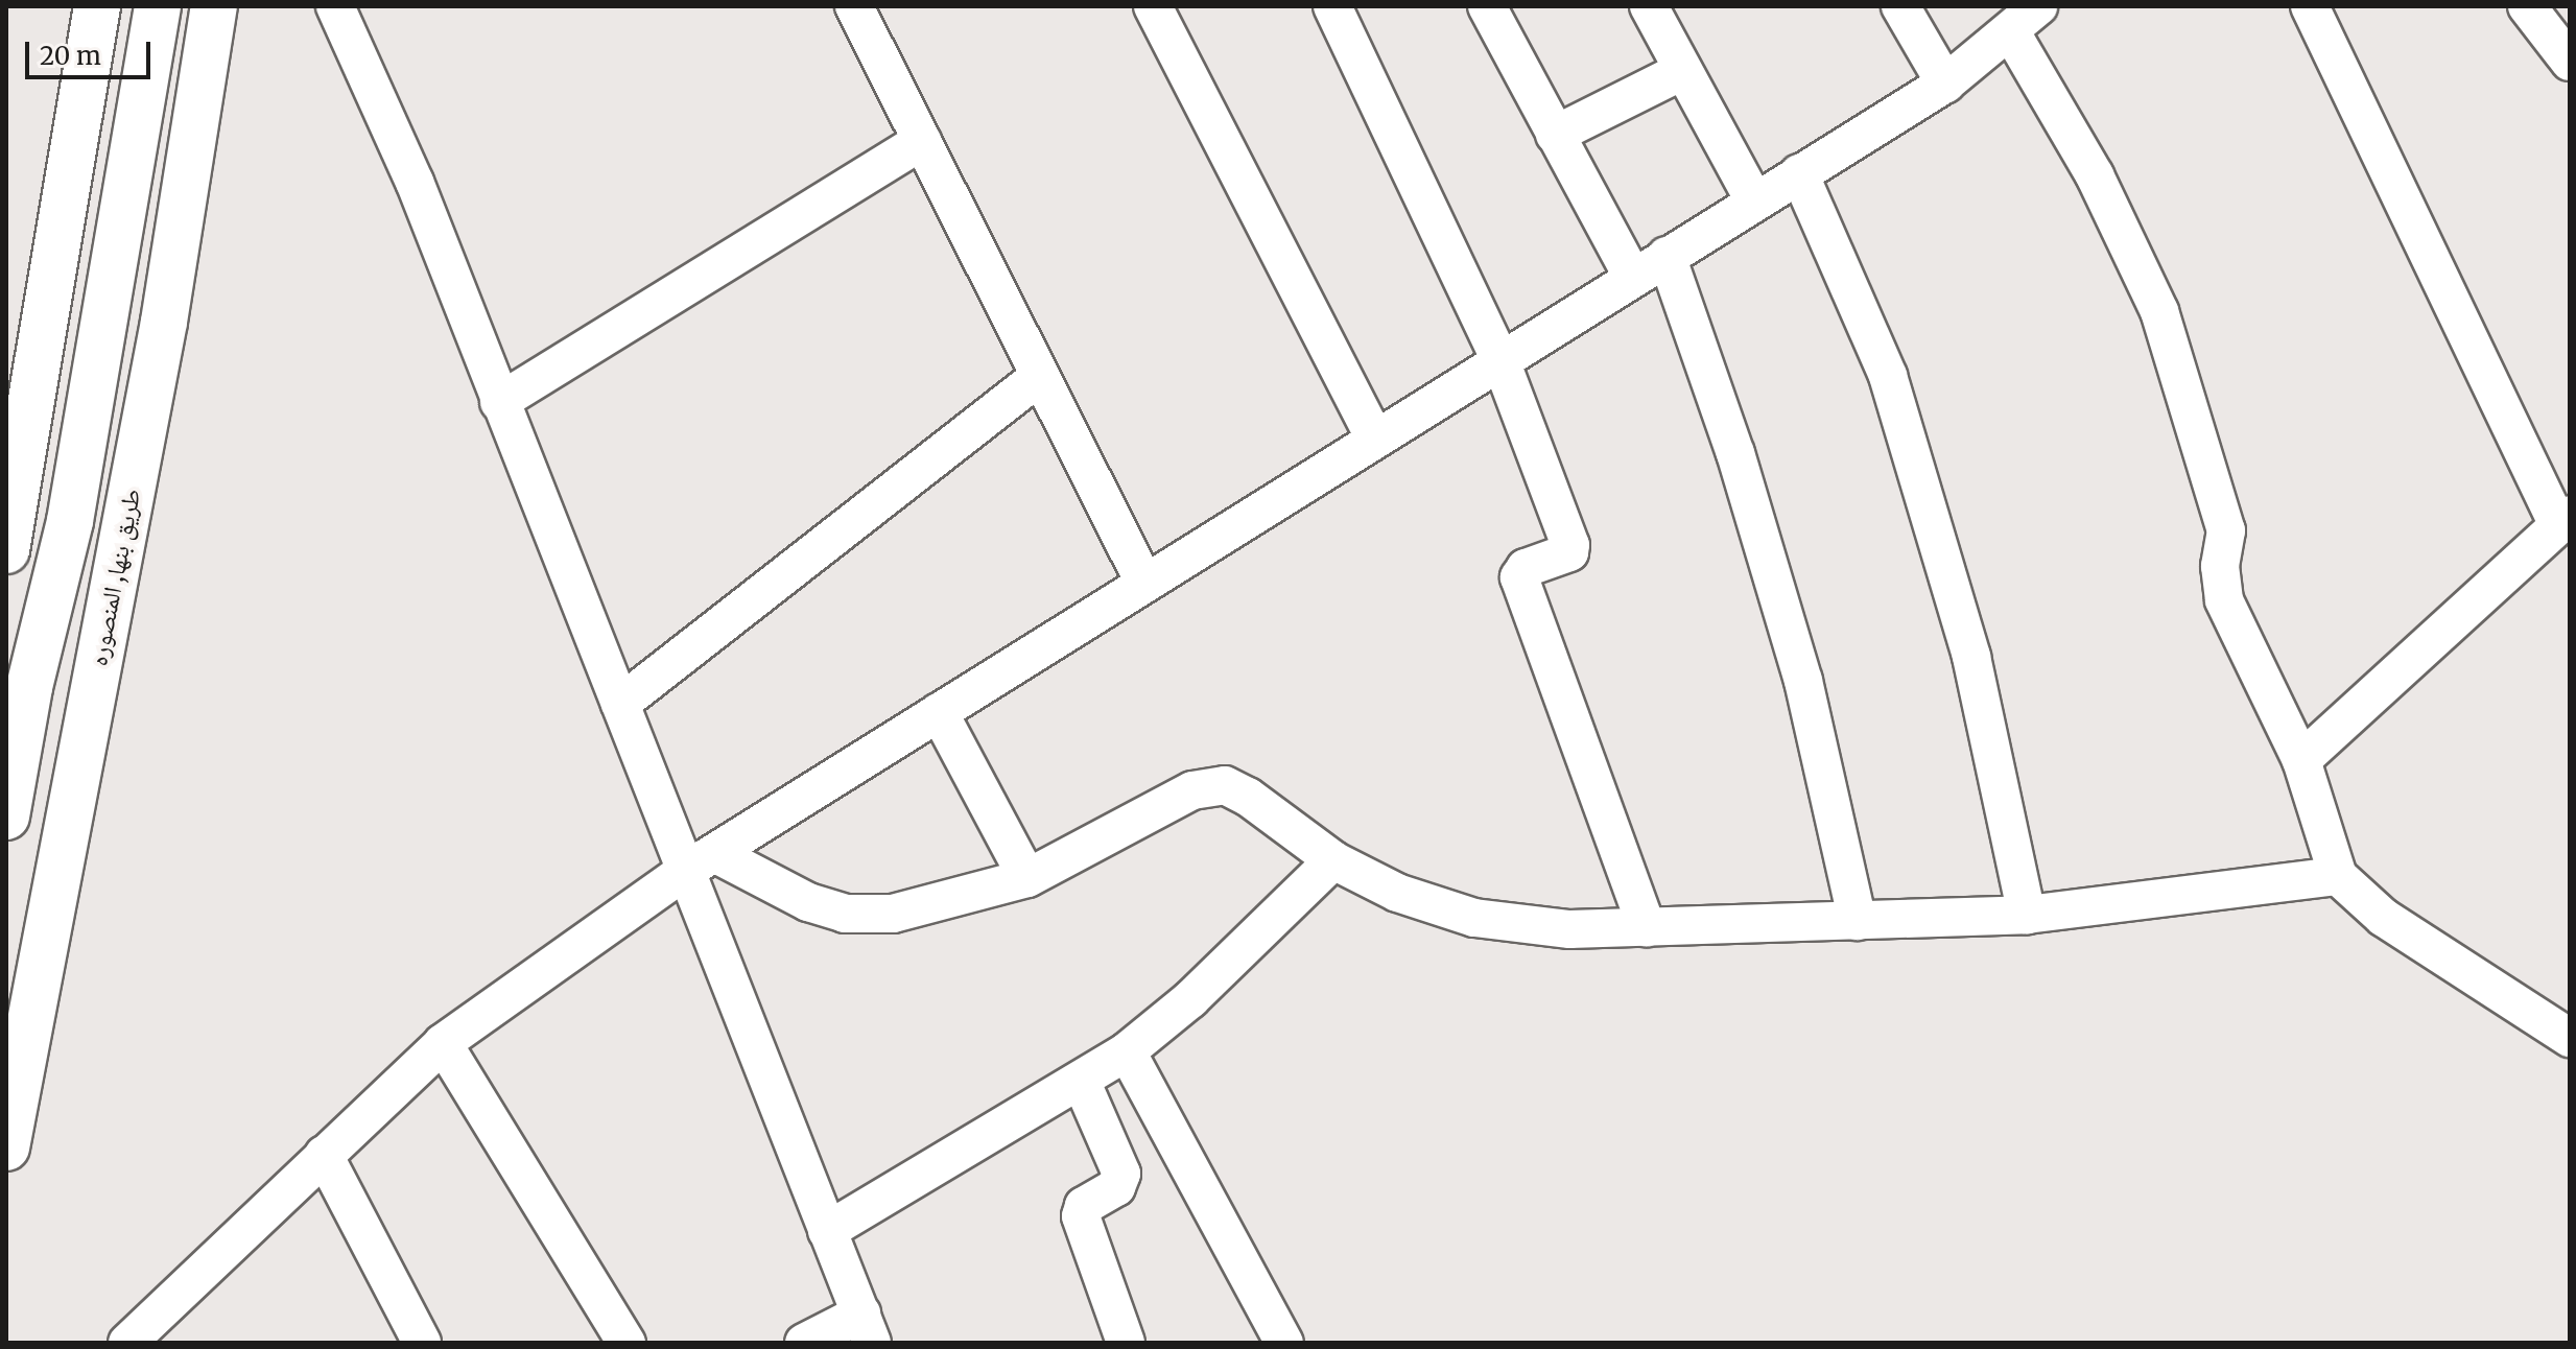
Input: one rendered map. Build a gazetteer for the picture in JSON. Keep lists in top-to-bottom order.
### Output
{
  "streets": {
    "highway": ["طريق بنها, المنصوره"]
  },
  "scale_bar": "20 m"
}
